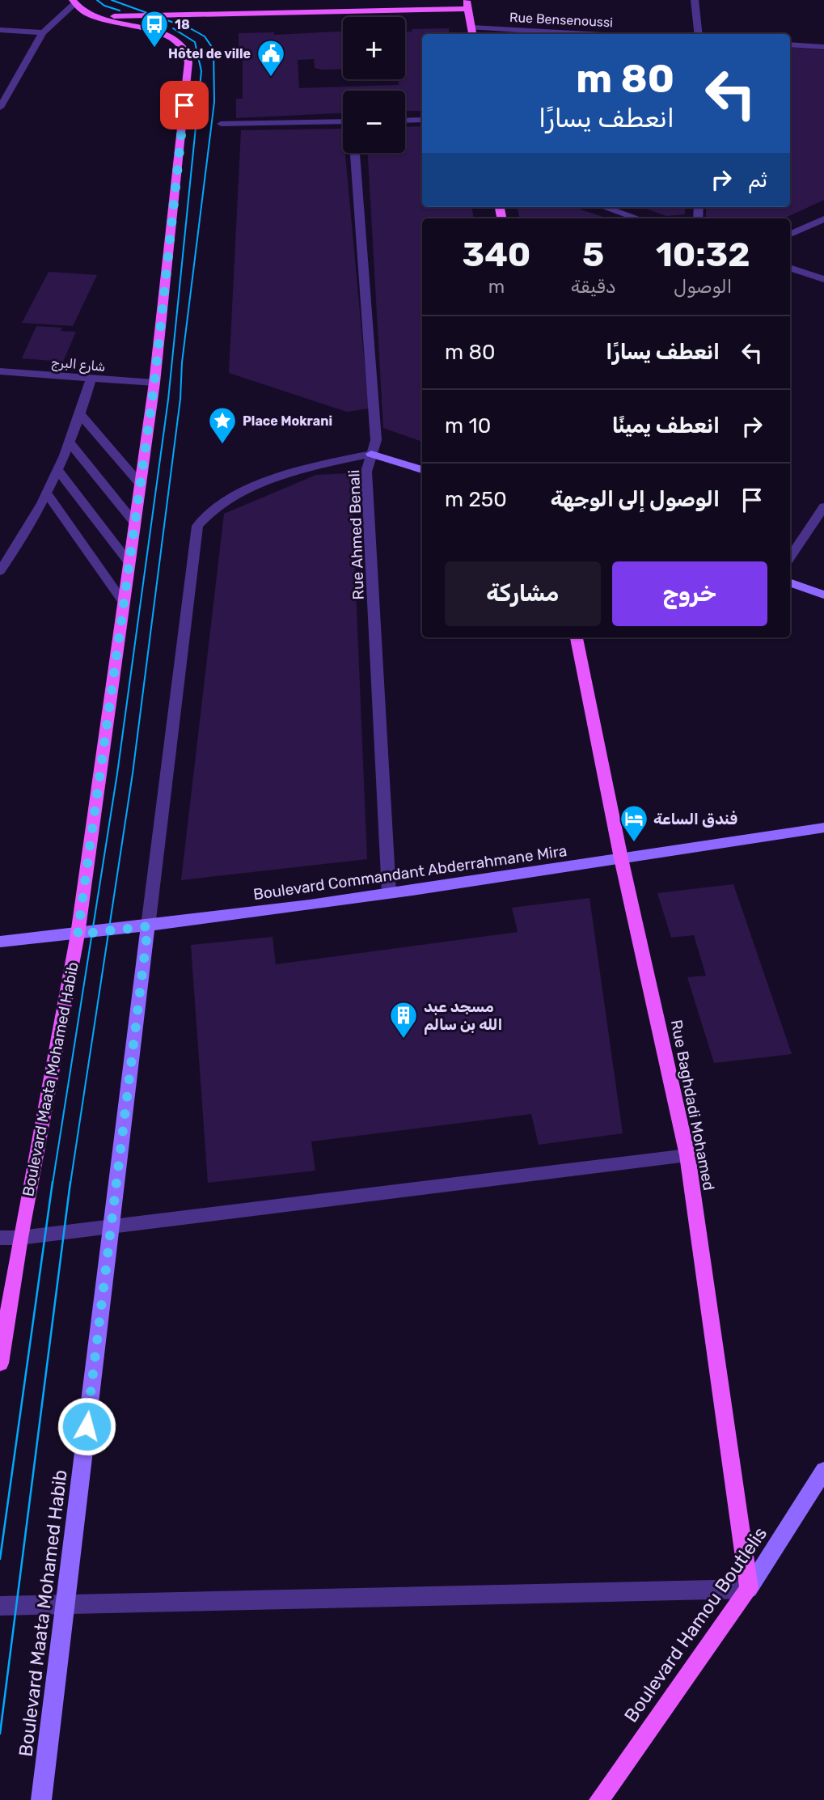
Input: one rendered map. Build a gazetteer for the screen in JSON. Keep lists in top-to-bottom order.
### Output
{
  "streets": {
    "main road": ["Boulevard Maata Mohamed Habib", "Rue Baghdadi Mohamed", "Boulevard Hamou Boutlelis"],
    "street": [
      "Rue Bensenoussi",
      "شارع البرج",
      "Rue Ahmed Benali",
      "Boulevard Commandant Abderrahmane Mira"
    ]
  },
  "crossings": [
    ["شارع البرج", "Boulevard Maata Mohamed Habib"],
    ["Rue Ahmed Benali", "Boulevard Commandant Abderrahmane Mira"],
    ["Boulevard Commandant Abderrahmane Mira", "Boulevard Maata Mohamed Habib"],
    ["Boulevard Commandant Abderrahmane Mira", "Rue Baghdadi Mohamed"],
    ["Rue Baghdadi Mohamed", "Boulevard Hamou Boutlelis"]
  ],
  "places": {
    "bus stop": ["18"],
    "public building": ["Hôtel de ville"],
    "place": ["Place Mokrani"],
    "hotel": ["فندق الساعة"],
    "building": ["مسجد عبد الله بن سالم"]
  },
  "page": {
    "map_buttons": ["+", "−"],
    "turn": ["80 m", "انعطف يسارًا"],
    "then": "ثم",
    "eta": [
      "10:32",
      "الوصول",
      "5",
      "دقيقة",
      "340",
      "m"
    ],
    "list": [
      {
        "name": "انعطف يسارًا",
        "value": "80 m"
      },
      {
        "name": "انعطف يمينًا",
        "value": "10 m"
      },
      {
        "name": "الوصول إلى الوجهة",
        "value": "250 m"
      }
    ],
    "buttons": ["خروج", "مشاركة"]
  }
}
